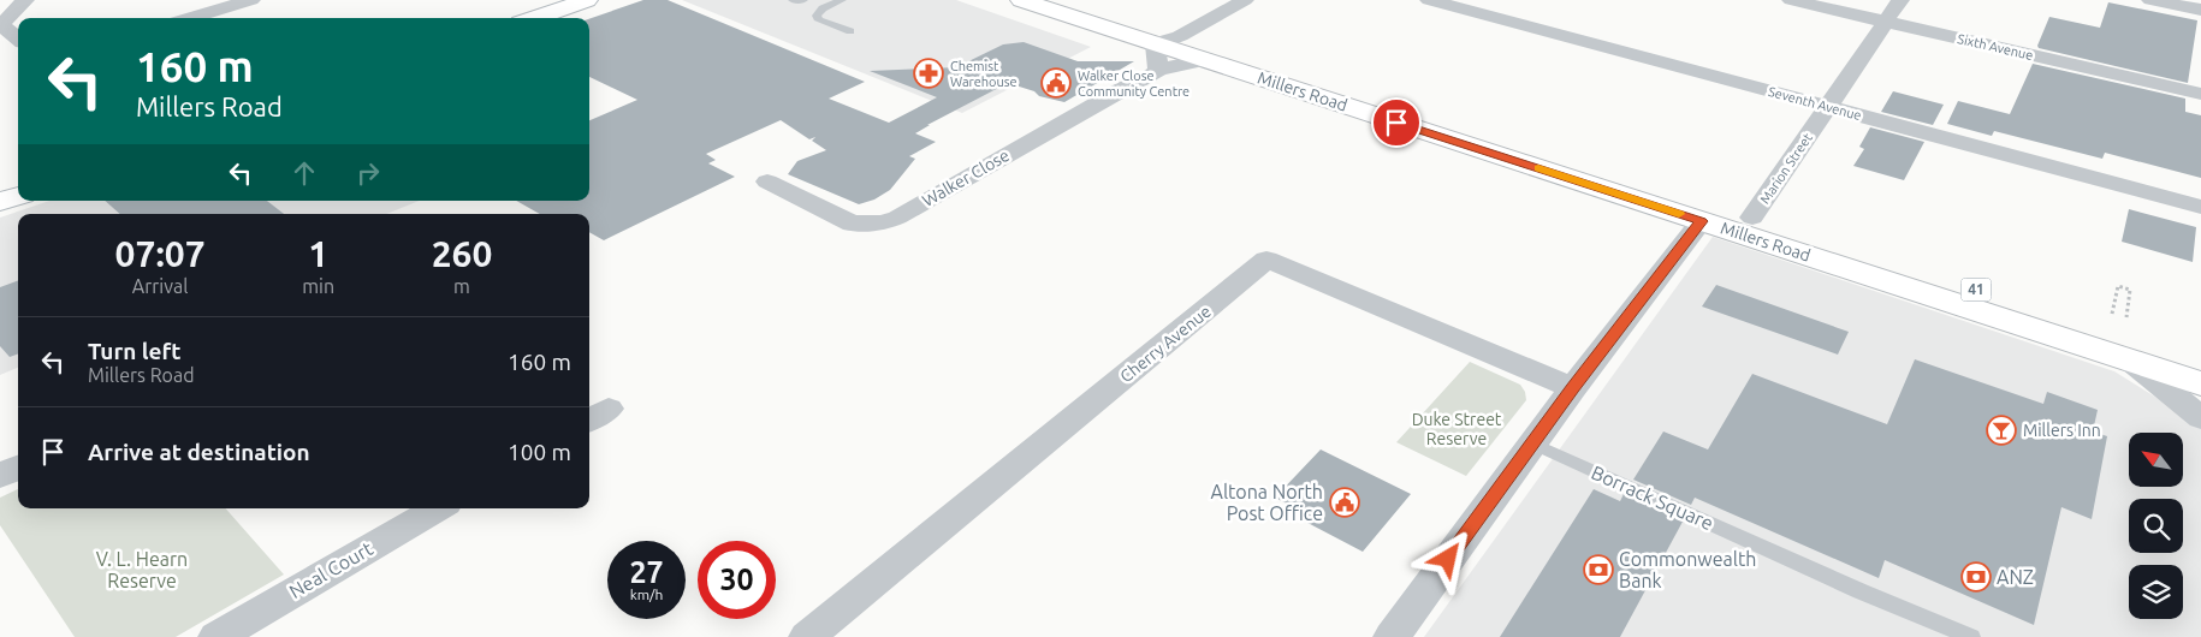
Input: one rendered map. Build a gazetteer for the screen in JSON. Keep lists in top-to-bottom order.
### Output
{
  "streets": {
    "main road": ["Millers Road", "41"],
    "street": [
      "Sixth Avenue",
      "Seventh Avenue",
      "Marion Street",
      "Walker Close",
      "Cherry Avenue",
      "Neal Court"
    ],
    "lane": ["Borrack Square"]
  },
  "crossings": [
    ["Sixth Avenue", "Marion Street"],
    ["Millers Road", "Marion Street"],
    ["Millers Road", "Walker Close"],
    ["Seventh Avenue", "Marion Street"]
  ],
  "parks": ["Duke Street Reserve", "V. L. Hearn Reserve"],
  "places": {
    "pharmacy": ["Chemist Warehouse"],
    "public building": ["Walker Close Community Centre", "Altona North Post Office"],
    "bar": ["Millers Inn"],
    "bank": ["Commonwealth Bank", "ANZ"]
  },
  "north": "top left",
  "page": {
    "turn": ["160 m", "Millers Road"],
    "eta": [
      "07:07",
      "Arrival",
      "1",
      "min",
      "260",
      "m"
    ],
    "list": [
      {
        "name": "Turn left",
        "note": "Millers Road",
        "value": "160 m"
      },
      {
        "name": "Arrive at destination",
        "value": "100 m"
      }
    ],
    "speed": "27 km/h",
    "limit": "30"
  }
}
